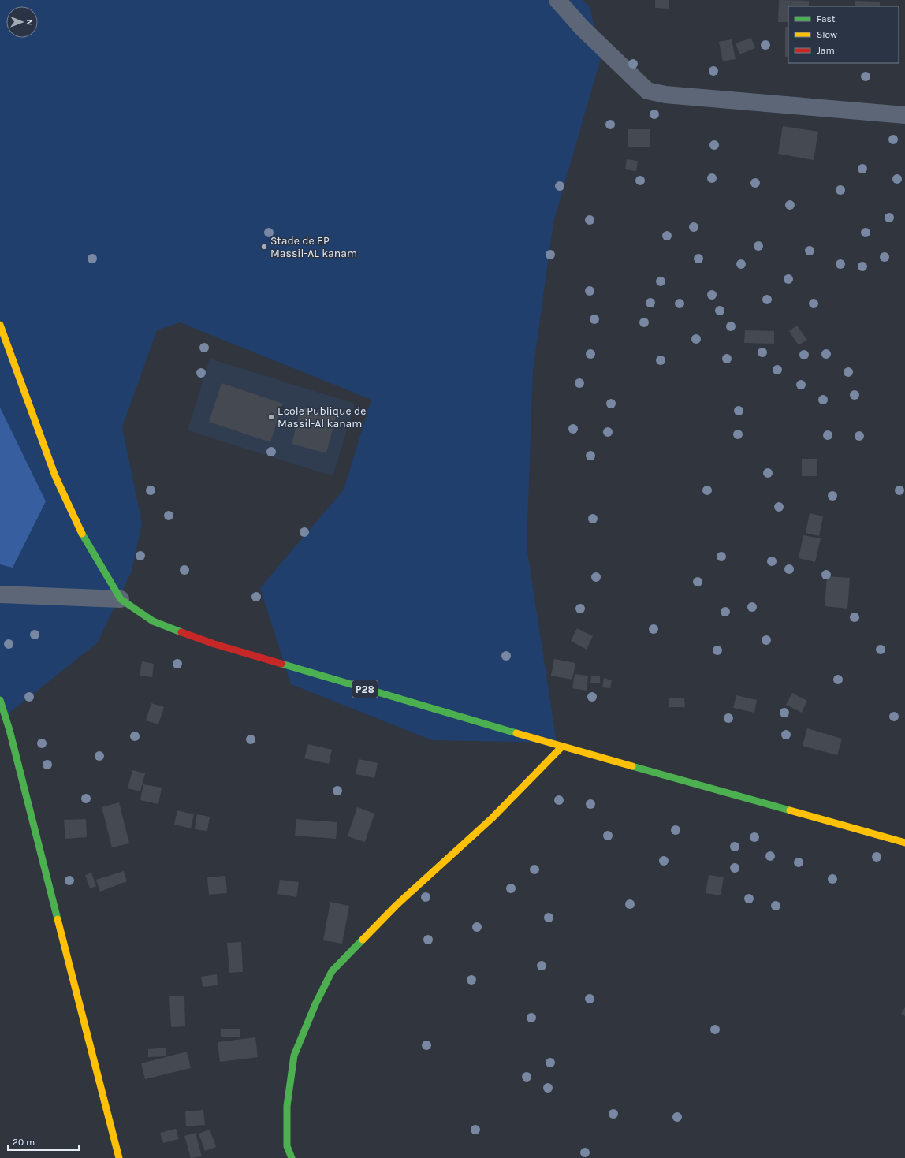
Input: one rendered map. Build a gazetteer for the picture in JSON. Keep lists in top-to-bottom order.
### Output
{
  "streets": {
    "main road": ["P28"]
  },
  "places": ["Stade de EP Massil-AL kanam", "Ecole Publique de Massil-Al kanam"],
  "legend": ["Fast", "Slow", "Jam"],
  "scale_bar": "20 m",
  "north": "right"
}
